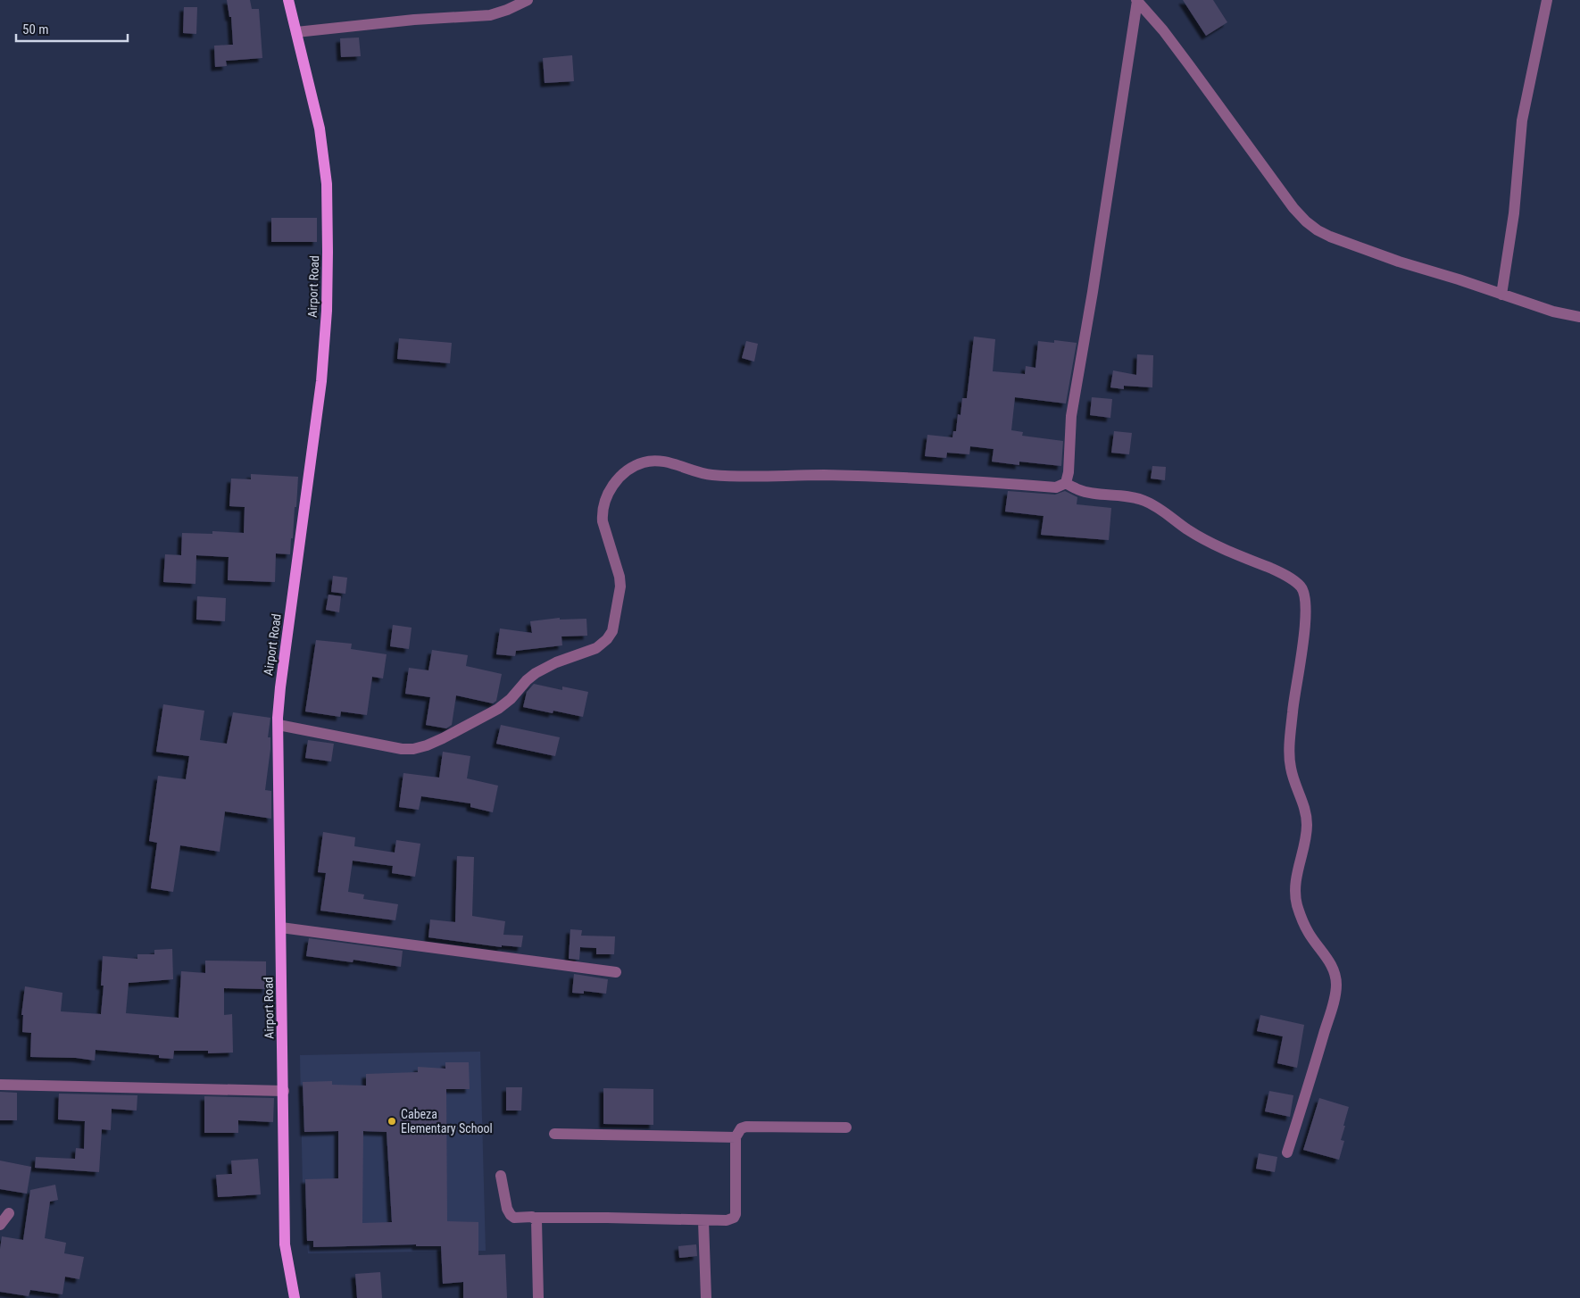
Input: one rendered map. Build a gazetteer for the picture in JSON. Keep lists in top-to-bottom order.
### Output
{
  "streets": {
    "main road": ["Airport Road"]
  },
  "places": ["Cabeza Elementary School"],
  "scale_bar": "50 m"
}
